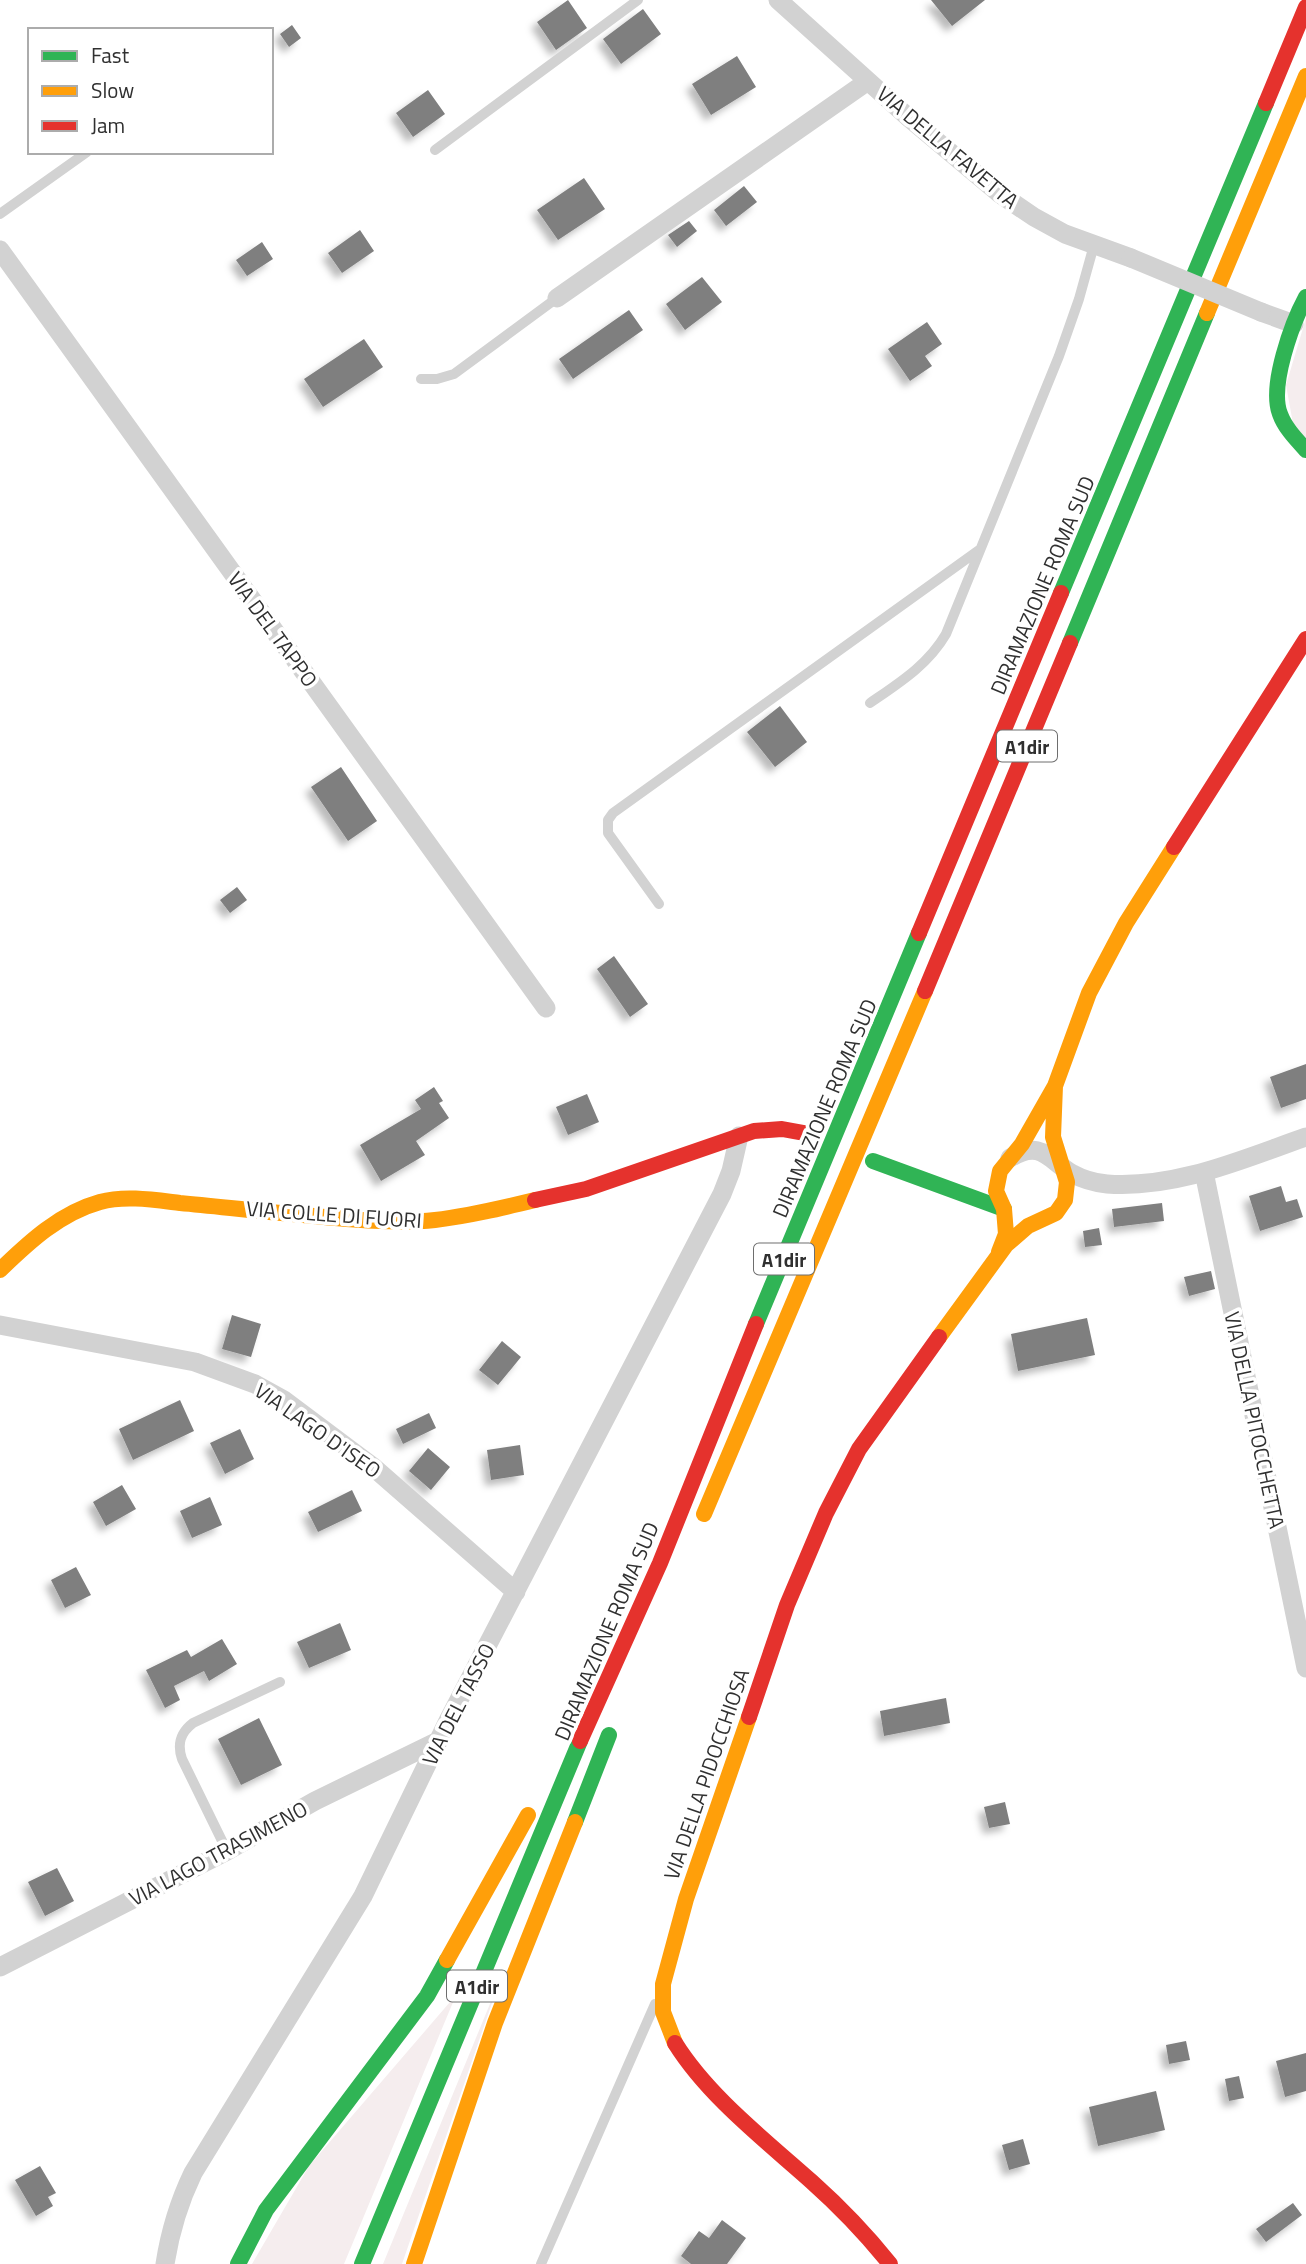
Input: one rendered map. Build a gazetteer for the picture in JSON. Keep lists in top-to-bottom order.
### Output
{
  "streets": {
    "main road": [
      "DIRAMAZIONE ROMA SUD",
      "A1dir",
      "VIA COLLE DI FUORI",
      "VIA DELLA PIDOCCHIOSA"
    ],
    "street": [
      "VIA DELLA FAVETTA",
      "VIA DEL TAPPO",
      "VIA DELLA PITOCCHETTA",
      "VIA LAGO D'ISEO",
      "VIA DEL TASSO",
      "VIA LAGO TRASIMENO"
    ]
  },
  "crossings": [
    ["DIRAMAZIONE ROMA SUD", "A1dir"],
    ["VIA COLLE DI FUORI", "VIA DEL TASSO"],
    ["VIA LAGO D'ISEO", "VIA DEL TASSO"],
    ["VIA DEL TASSO", "VIA LAGO TRASIMENO"]
  ],
  "legend": ["Fast", "Slow", "Jam"]
}
